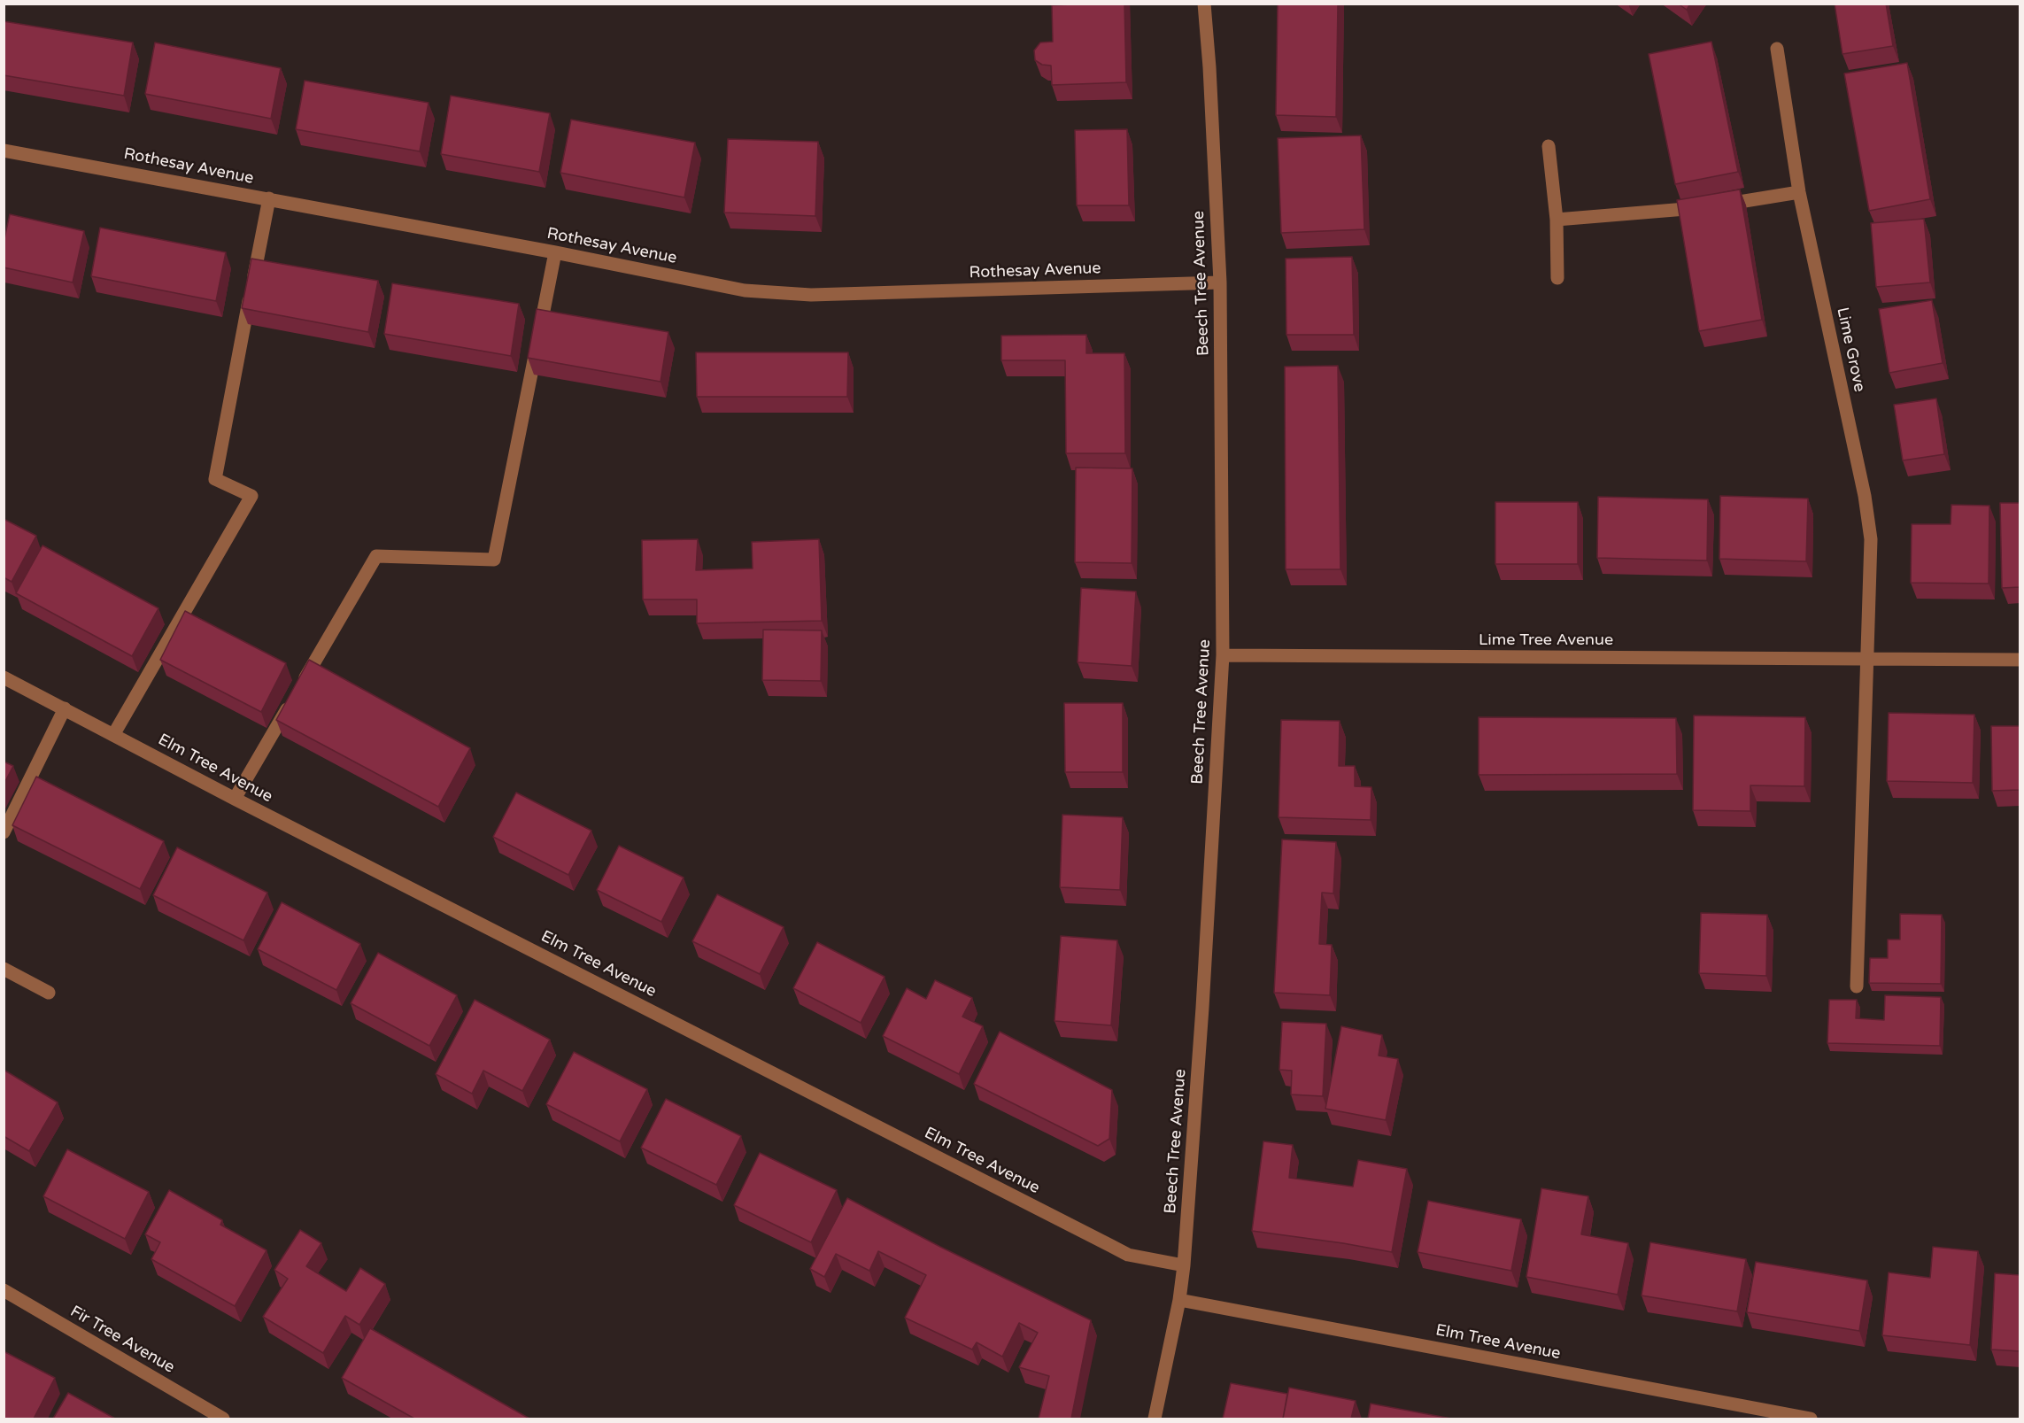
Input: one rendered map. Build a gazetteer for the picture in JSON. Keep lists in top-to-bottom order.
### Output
{
  "streets": {
    "street": [
      "Rothesay Avenue",
      "Beech Tree Avenue",
      "Lime Grove",
      "Lime Tree Avenue",
      "Elm Tree Avenue",
      "Fir Tree Avenue"
    ]
  },
  "crossings": [
    ["Rothesay Avenue", "Beech Tree Avenue"],
    ["Beech Tree Avenue", "Lime Tree Avenue"],
    ["Beech Tree Avenue", "Elm Tree Avenue"],
    ["Lime Grove", "Lime Tree Avenue"]
  ]
}
